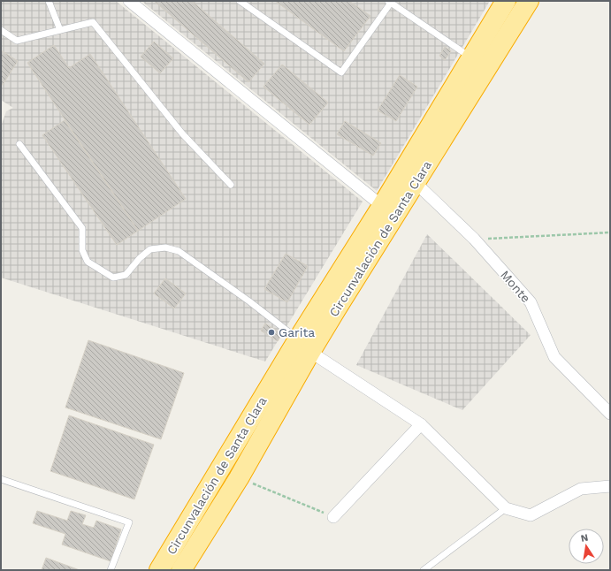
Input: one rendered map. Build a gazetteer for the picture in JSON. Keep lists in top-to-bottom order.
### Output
{
  "streets": {
    "highway": ["Circunvalación de Santa Clara"],
    "street": ["Monte"]
  },
  "crossings": [
    ["Circunvalación de Santa Clara", "Monte"]
  ],
  "places": ["Garita"],
  "north": "top"
}
